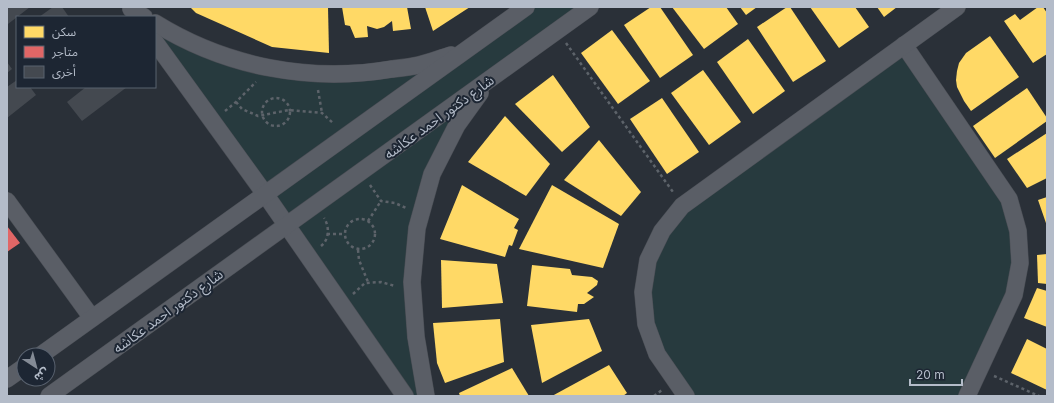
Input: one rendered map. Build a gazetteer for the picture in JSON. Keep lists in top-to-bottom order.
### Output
{
  "streets": {
    "street": ["شارع دكتور احمد عكاشه"]
  },
  "legend": ["سكن", "متاجر", "أخرى"],
  "scale_bar": "20 m",
  "north": "bottom right"
}
